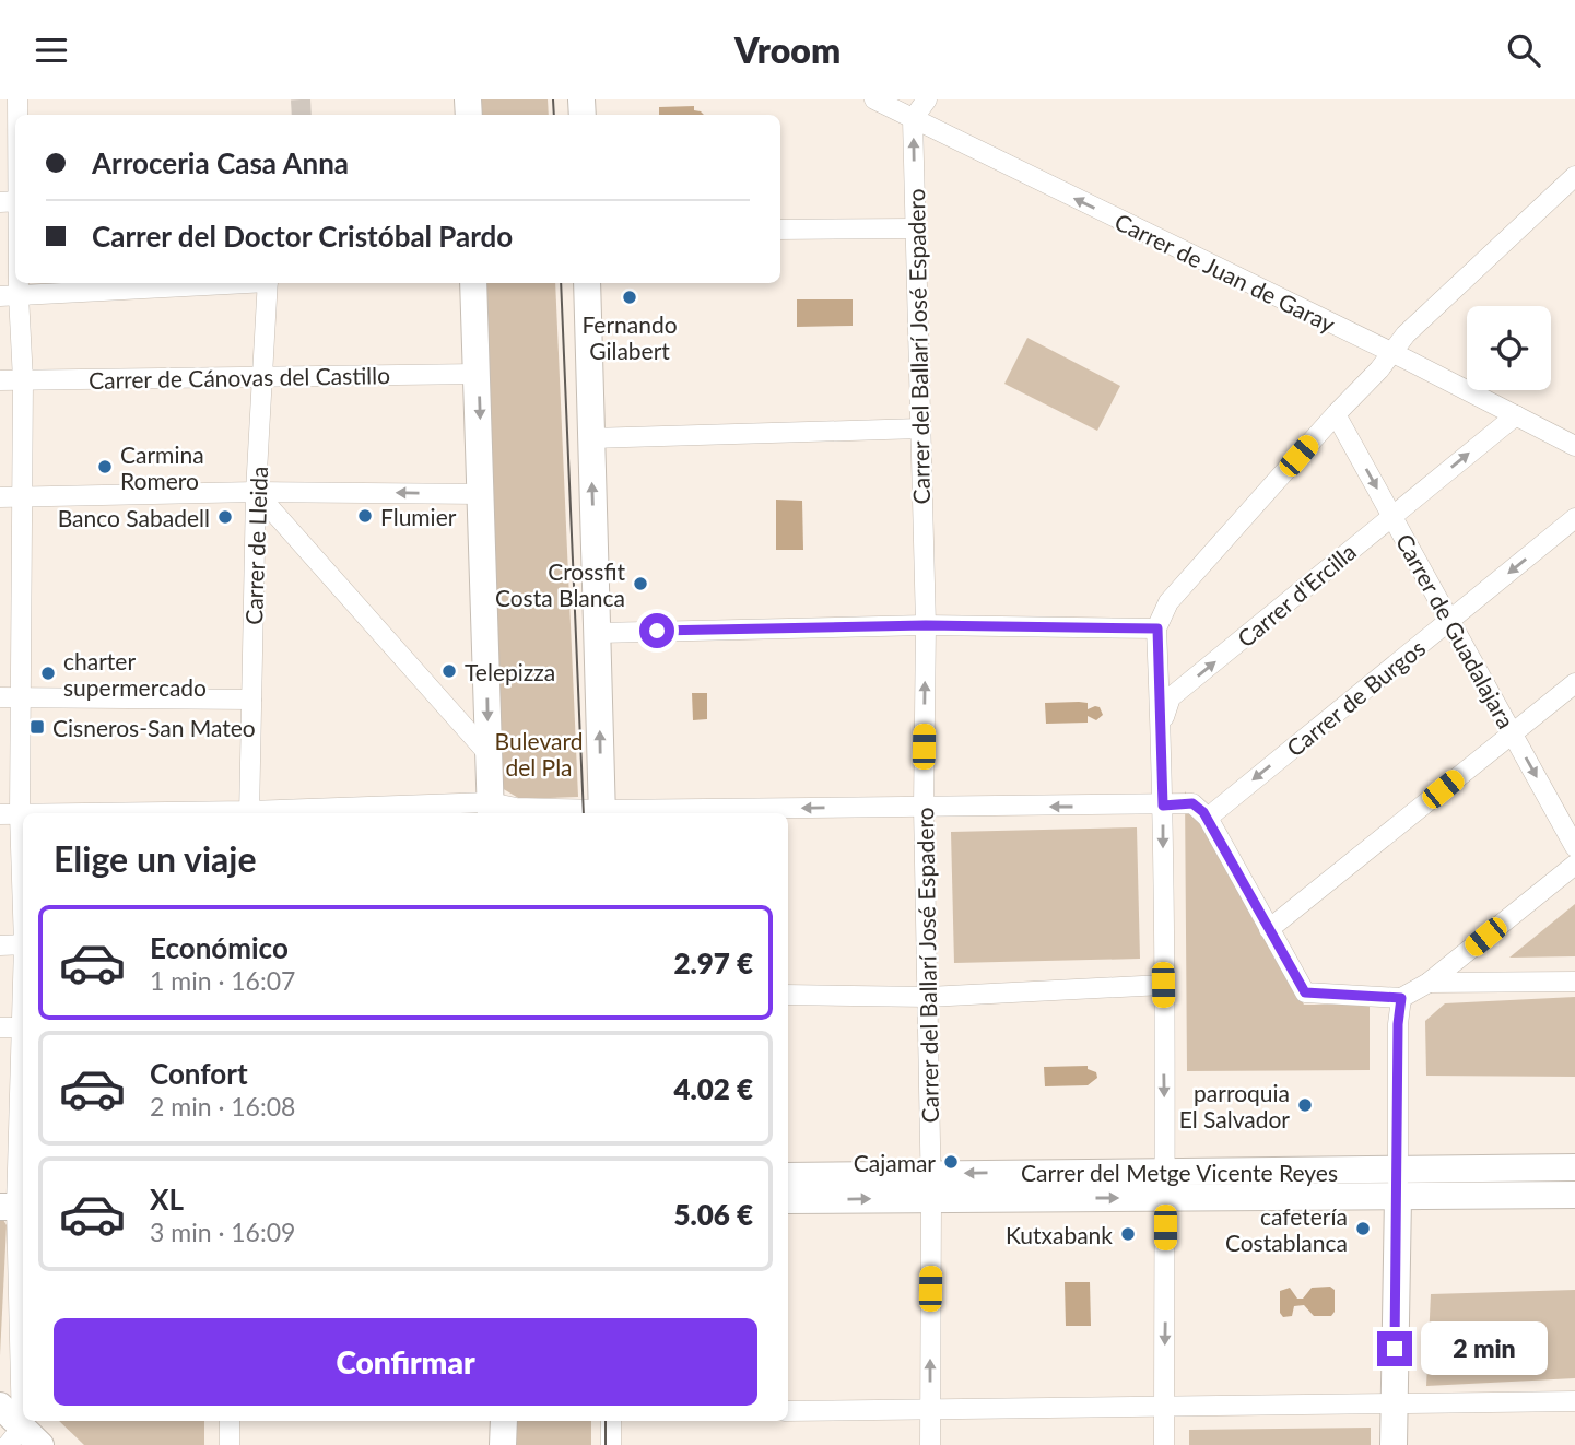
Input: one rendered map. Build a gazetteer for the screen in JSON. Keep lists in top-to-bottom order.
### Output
{
  "streets": {
    "street": [
      "Carrer de Juan de Garay",
      "Carrer del Ballarí José Espadero",
      "Carrer de Cánovas del Castillo",
      "Carrer de Lleida",
      "Carrer d'Ercilla",
      "Carrer de Guadalajara",
      "Carrer de Burgos",
      "Carrer del Metge Vicente Reyes"
    ]
  },
  "crossings": [
    ["Carrer de Juan de Garay", "Carrer del Ballarí José Espadero"],
    ["Carrer de Juan de Garay", "Carrer d'Ercilla"],
    ["Carrer del Ballarí José Espadero", "Carrer del Metge Vicente Reyes"],
    ["Carrer de Cánovas del Castillo", "Carrer de Lleida"],
    ["Carrer d'Ercilla", "Carrer de Guadalajara"],
    ["Carrer de Guadalajara", "Carrer de Burgos"]
  ],
  "one_way": ["Carrer de Juan de Garay", "Carrer del Ballarí José Espadero", "Carrer de Guadalajara"],
  "parks": ["Bulevard del Pla"],
  "places": {
    "other": [
      "Fernando Gilabert",
      "Carmina Romero",
      "Flumier",
      "Banco Sabadell",
      "Crossfit Costa Blanca",
      "Telepizza",
      "charter supermercado",
      "parroquia El Salvador",
      "Cajamar",
      "cafetería Costablanca",
      "Kutxabank"
    ],
    "transit": ["Cisneros-San Mateo"]
  },
  "page": {
    "header": "Vroom",
    "banner": ["Arroceria Casa Anna", "Carrer del Doctor Cristóbal Pardo"],
    "heading": "Elige un viaje",
    "list": [
      {
        "name": "Económico",
        "note": "1 min · 16:07",
        "value": "2.97 €"
      },
      {
        "name": "Confort",
        "note": "2 min · 16:08",
        "value": "4.02 €"
      },
      {
        "name": "XL",
        "note": "3 min · 16:09",
        "value": "5.06 €"
      }
    ],
    "buttons": "Confirmar",
    "bubble": "2 min"
  }
}
